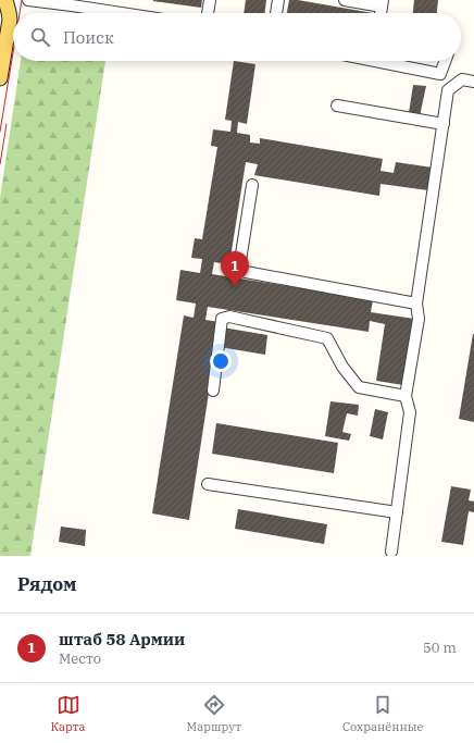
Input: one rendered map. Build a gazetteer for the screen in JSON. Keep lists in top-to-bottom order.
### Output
{
  "page": {
    "search": "Поиск",
    "pins": "1",
    "heading": "Рядом",
    "list": [
      {
        "mark": "1",
        "name": "штаб 58 Армии",
        "note": "Место",
        "value": "50 m"
      }
    ],
    "nav": ["Карта", "Маршрут", "Сохранённые"]
  }
}
